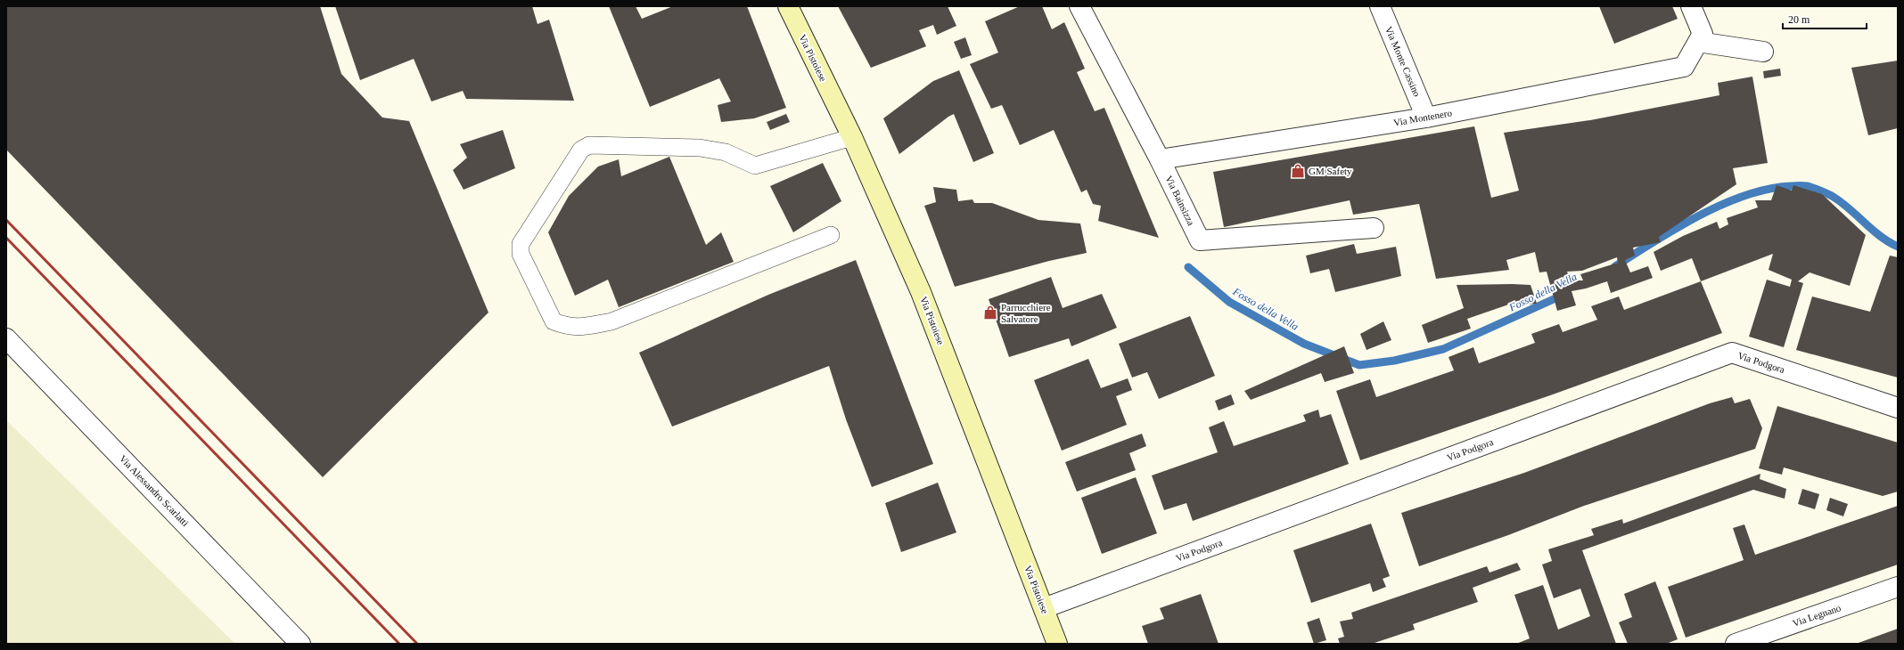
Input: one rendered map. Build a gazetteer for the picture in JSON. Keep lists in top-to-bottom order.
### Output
{
  "streets": {
    "main road": ["Via Pistoiese"],
    "street": [
      "Via Monte Cassino",
      "Via Montenero",
      "Via Bainsizza",
      "Via Podgora",
      "Via Alessandro Scarlatti",
      "Via Legnano"
    ]
  },
  "crossings": [
    ["Via Pistoiese", "Via Podgora"],
    ["Via Monte Cassino", "Via Montenero"],
    ["Via Montenero", "Via Bainsizza"]
  ],
  "water": ["Fosso della Vella"],
  "places": {
    "shop": ["GM Safety", "Parrucchiere Salvatore"]
  },
  "scale_bar": "20 m"
}
